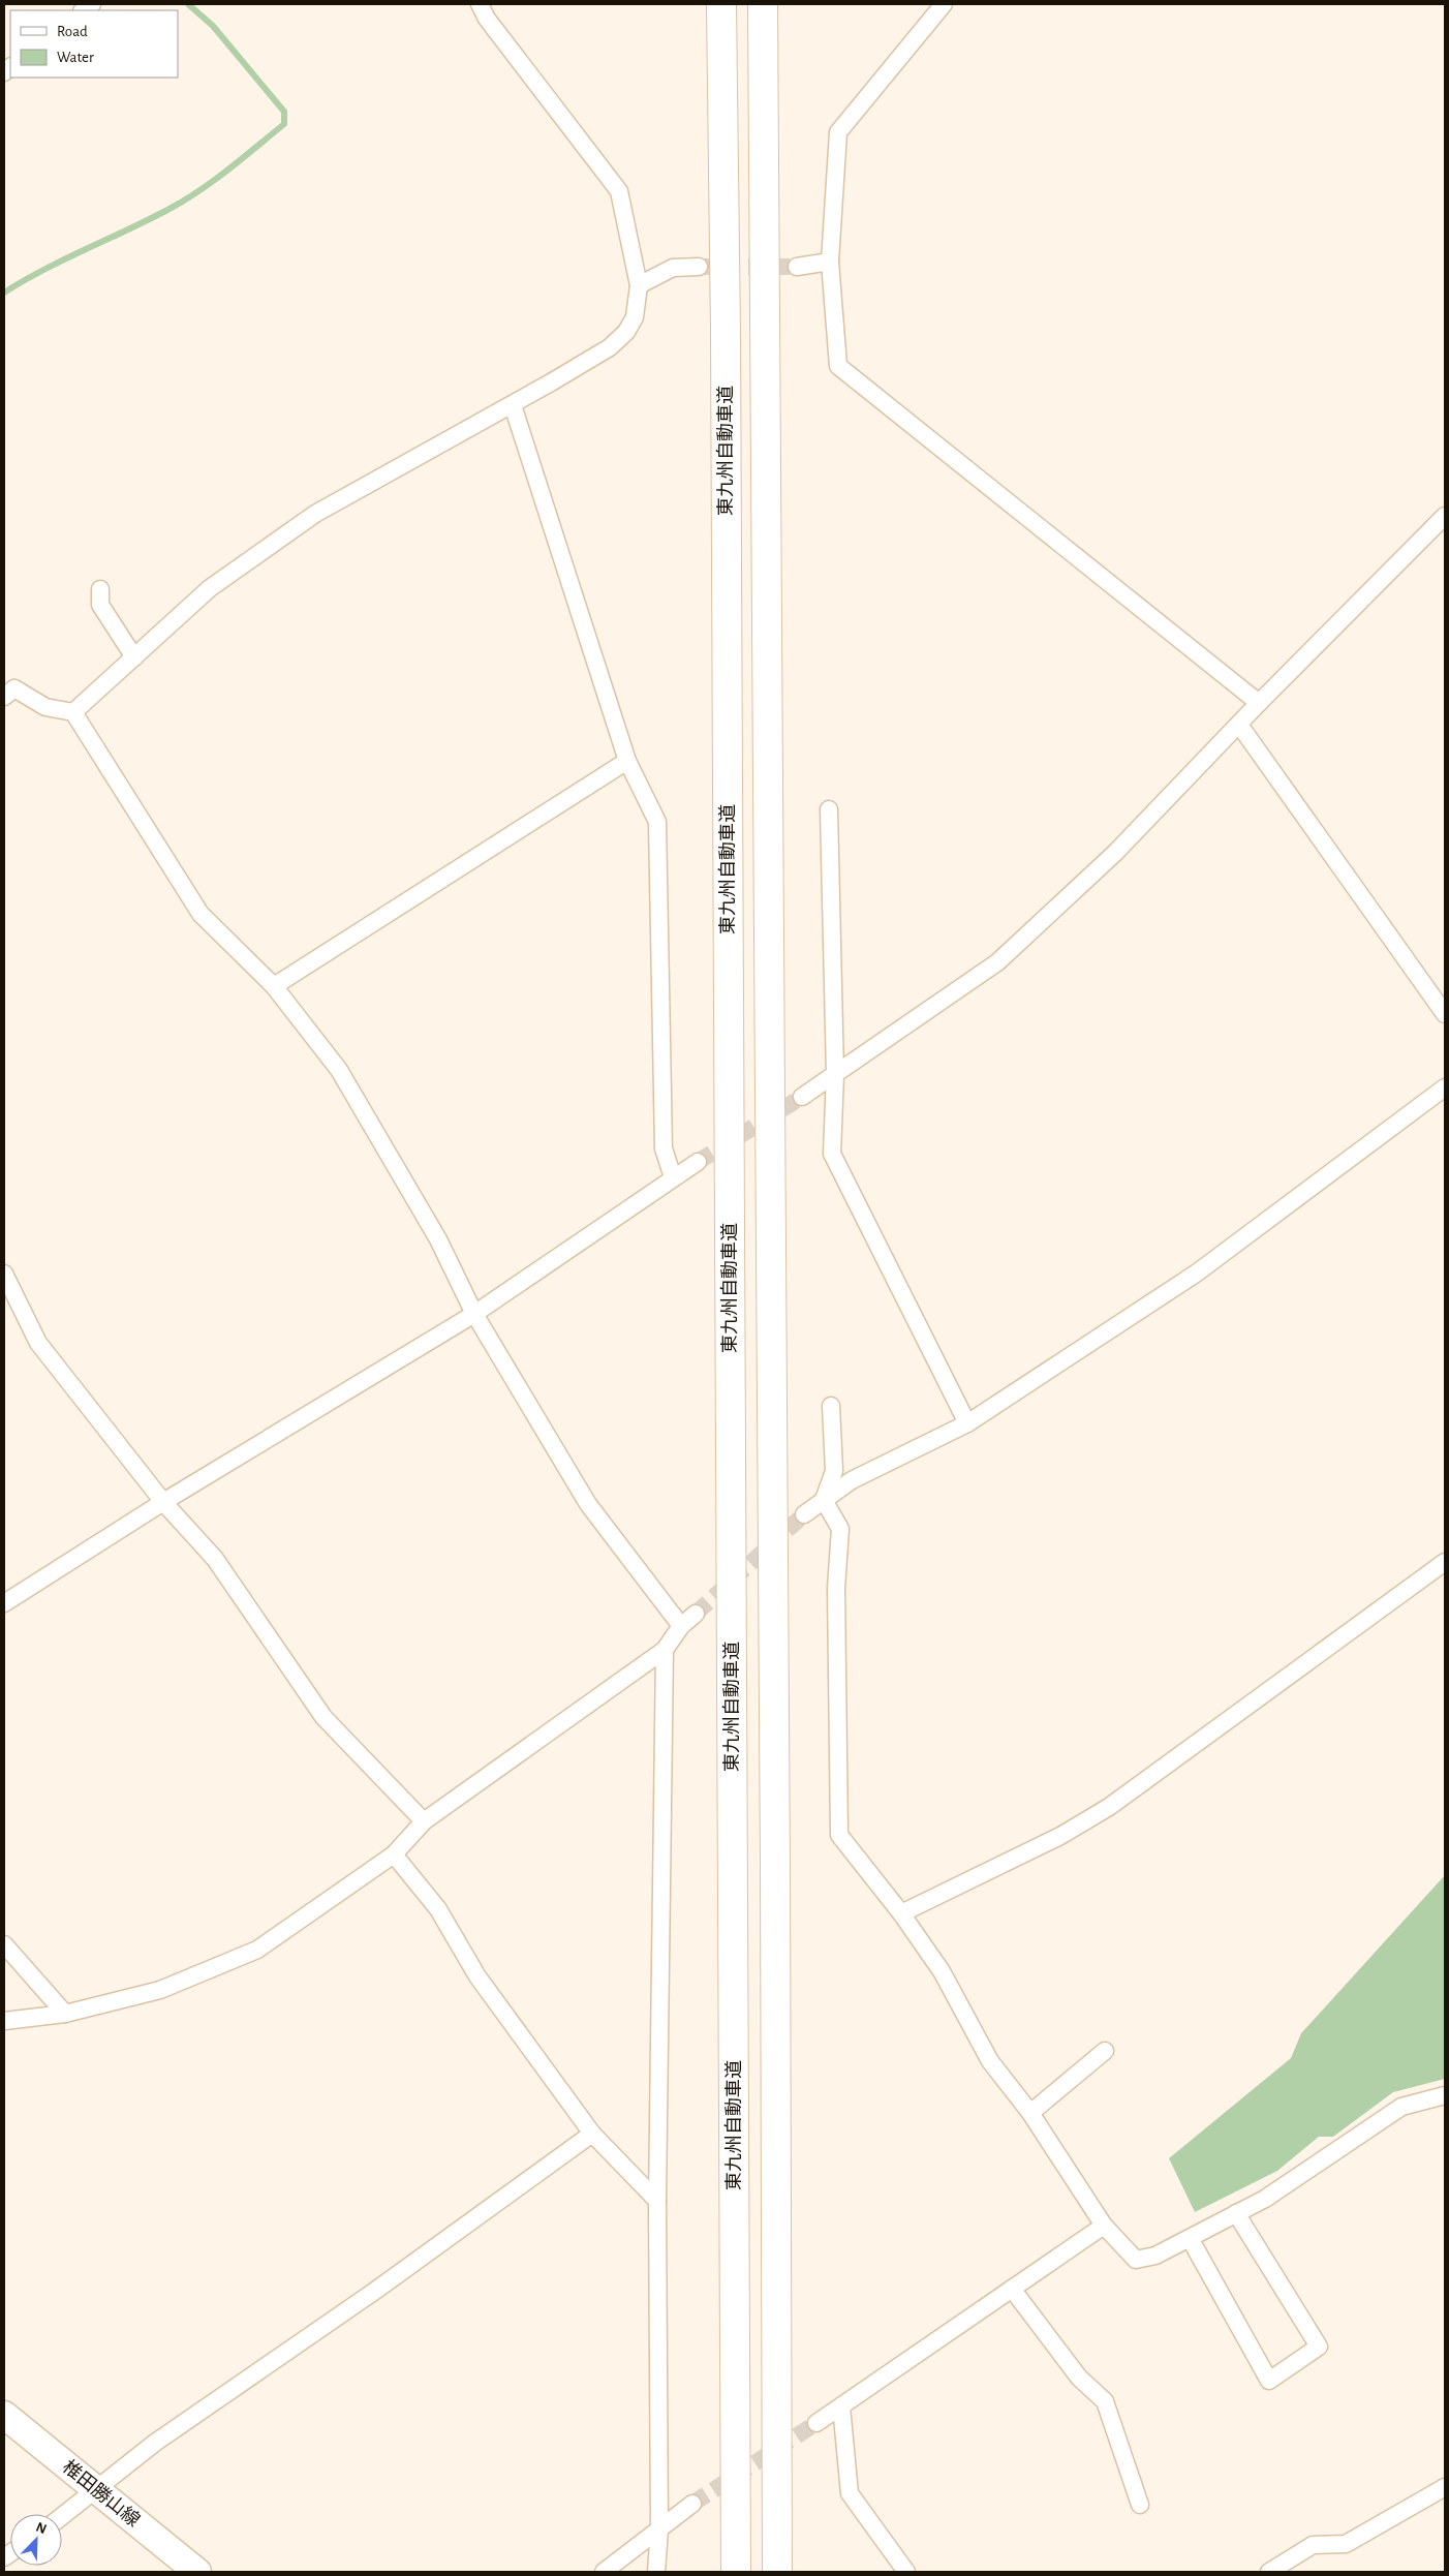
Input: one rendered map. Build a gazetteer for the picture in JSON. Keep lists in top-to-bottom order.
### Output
{
  "streets": {
    "highway": ["東九州自動車道"],
    "main road": ["椎田勝山線"]
  },
  "legend": ["Road", "Water"],
  "north": "top right"
}
